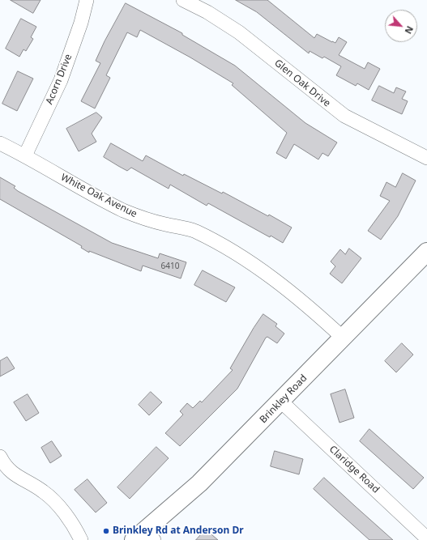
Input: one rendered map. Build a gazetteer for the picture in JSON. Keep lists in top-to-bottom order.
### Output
{
  "streets": {
    "main road": ["Brinkley Road"],
    "street": [
      "Acorn Drive",
      "Glen Oak Drive",
      "White Oak Avenue",
      "Claridge Road"
    ]
  },
  "crossings": [
    ["Acorn Drive", "White Oak Avenue"],
    ["White Oak Avenue", "Brinkley Road"],
    ["Brinkley Road", "Claridge Road"]
  ],
  "places": ["Brinkley Rd at Anderson Dr"],
  "house_numbers": ["6410"],
  "north": "bottom right"
}
